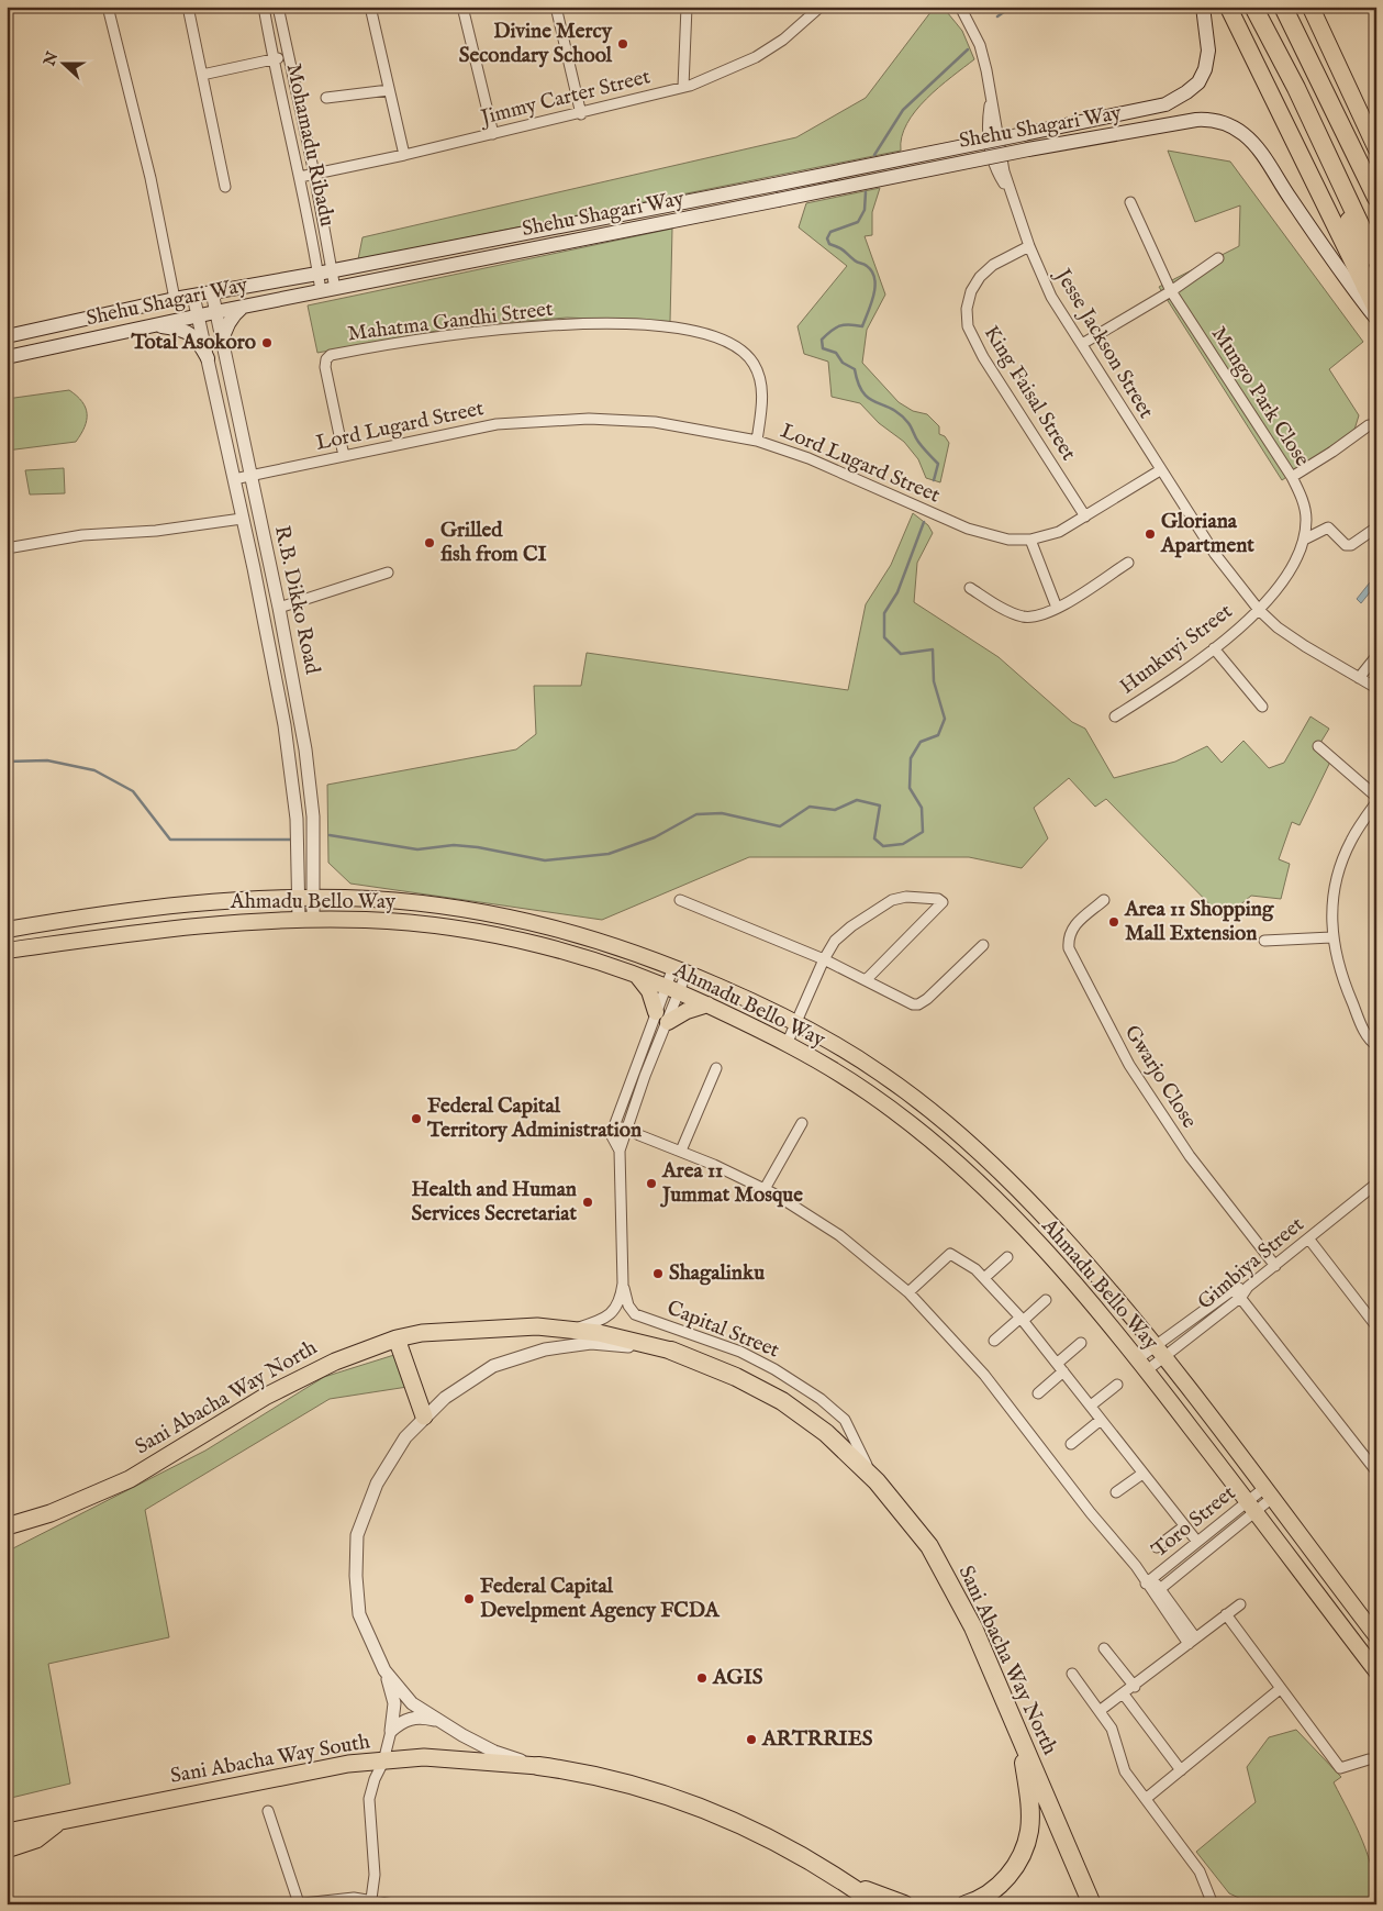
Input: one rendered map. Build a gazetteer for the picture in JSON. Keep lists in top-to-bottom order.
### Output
{
  "streets": {
    "highway": ["Sani Abacha Way North", "Sani Abacha Way South"],
    "main road": ["Shehu Shagari Way", "Ahmadu Bello Way"],
    "street": [
      "Jimmy Carter Street",
      "Mohamadu Ribadu",
      "Mahatma Gandhi Street",
      "Jesse Jackson Street",
      "King Faisal Street",
      "Mungo Park Close",
      "Lord Lugard Street",
      "R.B. Dikko Road",
      "Hunkuyi Street",
      "Gwarjo Close",
      "Gimbiya Street",
      "Capital Street",
      "Toro Street"
    ]
  },
  "crossings": [
    ["Jimmy Carter Street", "Mohamadu Ribadu"],
    ["Shehu Shagari Way", "Mohamadu Ribadu"],
    ["Shehu Shagari Way", "R.B. Dikko Road"],
    ["Mahatma Gandhi Street", "Lord Lugard Street"],
    ["Jesse Jackson Street", "King Faisal Street"],
    ["Jesse Jackson Street", "Mungo Park Close"],
    ["Jesse Jackson Street", "Lord Lugard Street"],
    ["Jesse Jackson Street", "Hunkuyi Street"],
    ["King Faisal Street", "Lord Lugard Street"],
    ["Mungo Park Close", "Hunkuyi Street"],
    ["Lord Lugard Street", "R.B. Dikko Road"],
    ["R.B. Dikko Road", "Ahmadu Bello Way"],
    ["Ahmadu Bello Way", "Gimbiya Street"],
    ["Ahmadu Bello Way", "Capital Street"],
    ["Ahmadu Bello Way", "Toro Street"],
    ["Gwarjo Close", "Gimbiya Street"],
    ["Capital Street", "Sani Abacha Way North"]
  ],
  "places": [
    "Divine Mercy Secondary School",
    "Total Asokoro",
    "Gloriana Apartment",
    "Grilled fish from CI",
    "Area 11 Shopping Mall Extension",
    "Federal Capital Territory Administration",
    "Area 11 Jummat Mosque",
    "Health and Human Services Secretariat",
    "Shagalinku",
    "Federal Capital Develpment Agency FCDA",
    "AGIS",
    "ARTRRIES"
  ],
  "north": "left"
}
